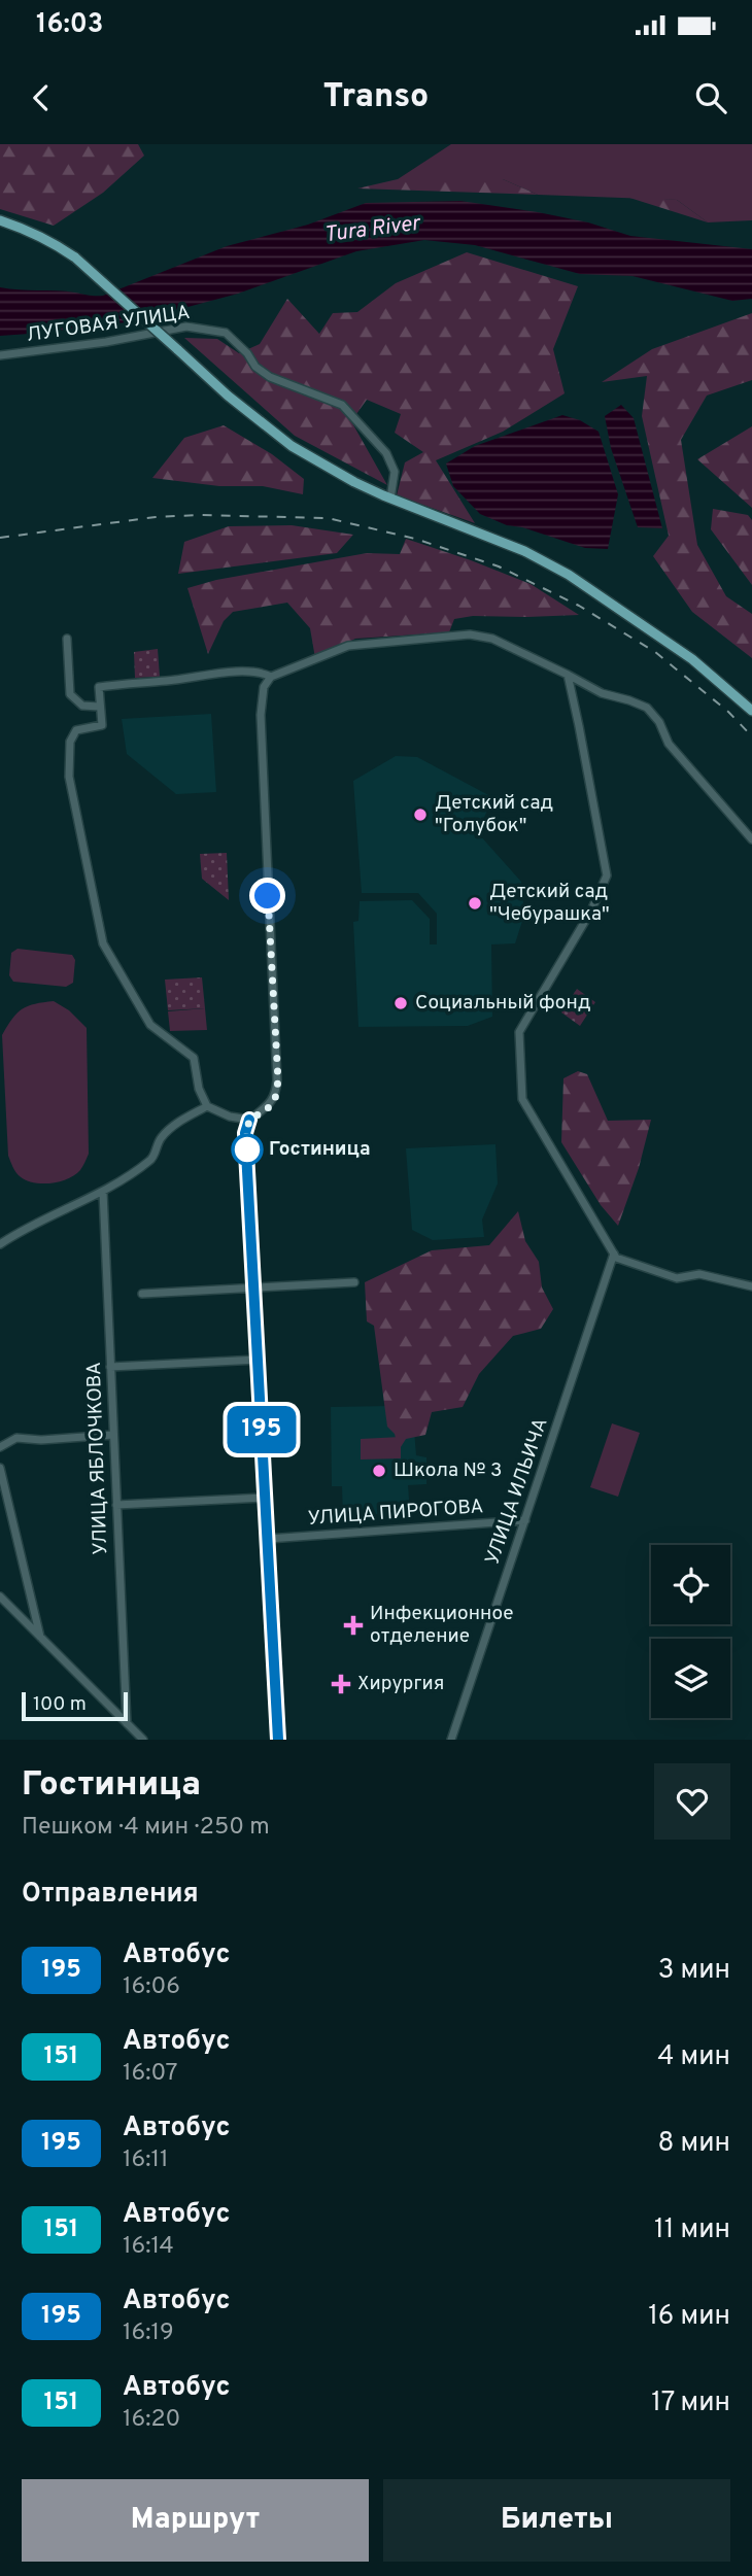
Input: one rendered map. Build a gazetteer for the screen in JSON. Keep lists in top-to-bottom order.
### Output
{
  "streets": {
    "street": [
      "ЛУГОВАЯ УЛИЦА",
      "УЛИЦА ЯБЛОЧКОВА",
      "УЛИЦА ИЛЬИЧА",
      "УЛИЦА ПИРОГОВА"
    ]
  },
  "crossings": [
    ["УЛИЦА ИЛЬИЧА", "УЛИЦА ПИРОГОВА"]
  ],
  "water": ["Tura River"],
  "places": {
    "other": [
      "Детский сад \"Голубок\"",
      "Детский сад \"Чебурашка\"",
      "Социальный фонд",
      "Гостиница",
      "Школа № 3"
    ],
    "health": ["Инфекционное отделение", "Хирургия"]
  },
  "lines": ["bus line 195"],
  "scale_bar": "100 m",
  "page": {
    "status": "16:03",
    "header": "Transo",
    "on_map": "195",
    "scale": "100 m",
    "heading": [
      ["Гостиница", "Пешком · 4 мин · 250 m"],
      "Отправления"
    ],
    "list": [
      {
        "mark": "195",
        "name": "Автобус",
        "note": "16:06",
        "value": "3 мин"
      },
      {
        "mark": "151",
        "name": "Автобус",
        "note": "16:07",
        "value": "4 мин"
      },
      {
        "mark": "195",
        "name": "Автобус",
        "note": "16:11",
        "value": "8 мин"
      },
      {
        "mark": "151",
        "name": "Автобус",
        "note": "16:14",
        "value": "11 мин"
      },
      {
        "mark": "195",
        "name": "Автобус",
        "note": "16:19",
        "value": "16 мин"
      },
      {
        "mark": "151",
        "name": "Автобус",
        "note": "16:20",
        "value": "17 мин"
      }
    ],
    "buttons": ["Маршрут", "Билеты"]
  }
}
